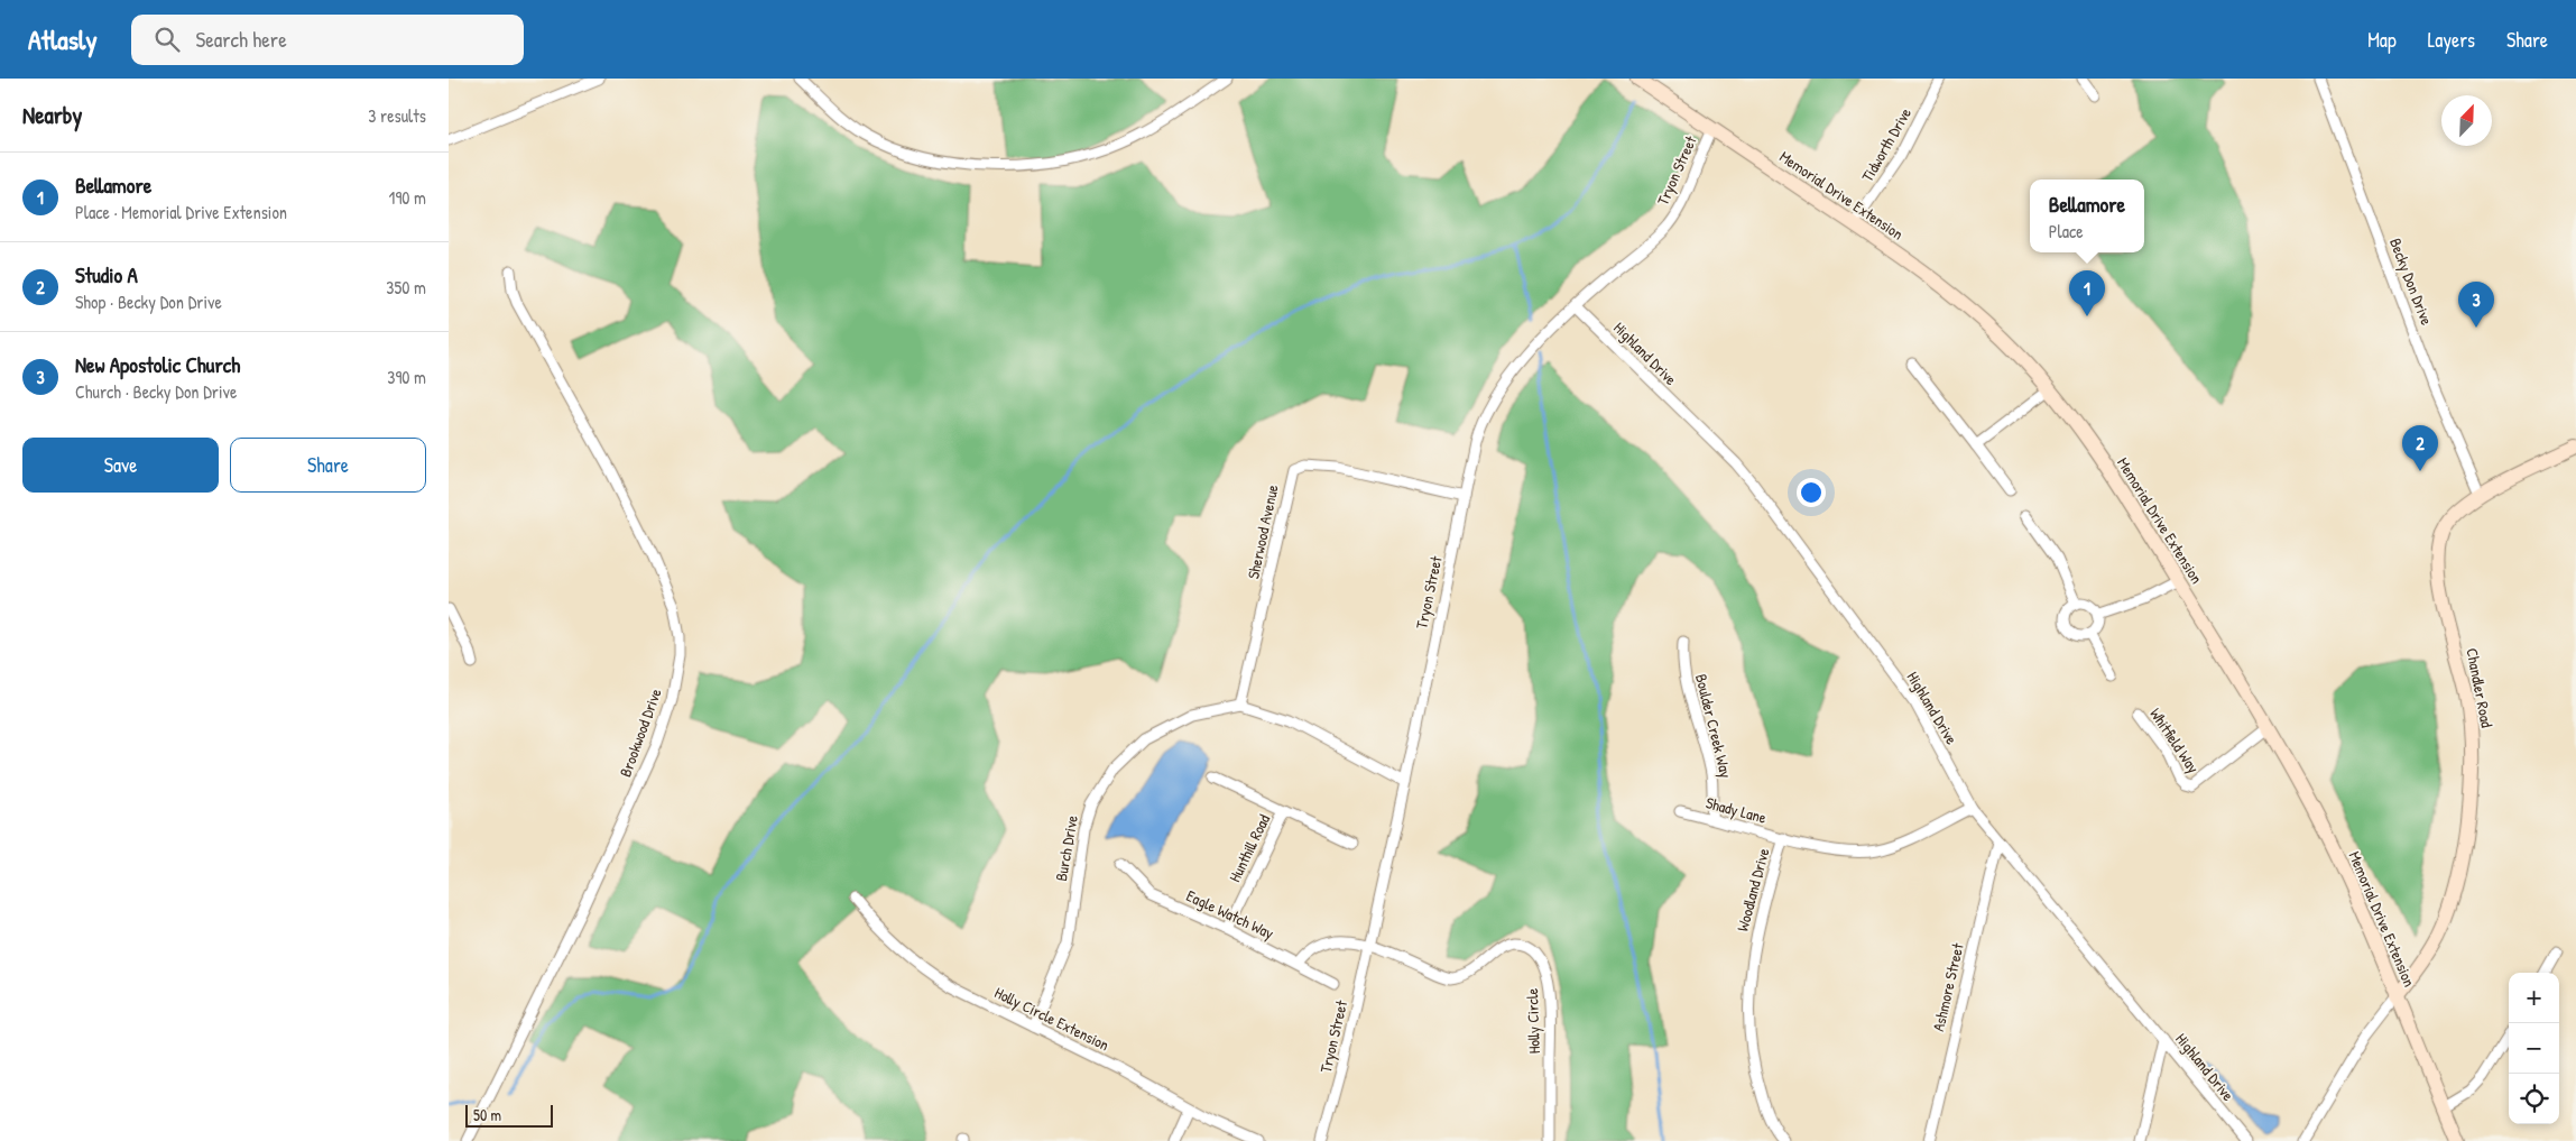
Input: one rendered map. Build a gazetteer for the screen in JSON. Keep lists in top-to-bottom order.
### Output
{
  "streets": {
    "street": [
      "Tidworth Drive",
      "Tryon Street",
      "Memorial Drive Extension",
      "Becky Don Drive",
      "Highland Drive",
      "Sherwood Avenue",
      "Chandler Road",
      "Boulder Creek Way",
      "Brookwood Drive",
      "Whitfield Way",
      "Shady Lane",
      "Burch Drive",
      "Hunthill Road",
      "Woodland Drive",
      "Eagle Watch Way",
      "Ashmore Street",
      "Holly Circle Extension",
      "Holly Circle"
    ]
  },
  "crossings": [
    ["Tidworth Drive", "Memorial Drive Extension"],
    ["Tryon Street", "Memorial Drive Extension"],
    ["Tryon Street", "Highland Drive"],
    ["Tryon Street", "Sherwood Avenue"],
    ["Tryon Street", "Burch Drive"],
    ["Tryon Street", "Holly Circle"],
    ["Memorial Drive Extension", "Chandler Road"],
    ["Memorial Drive Extension", "Whitfield Way"],
    ["Becky Don Drive", "Chandler Road"],
    ["Highland Drive", "Woodland Drive"],
    ["Highland Drive", "Ashmore Street"],
    ["Sherwood Avenue", "Burch Drive"],
    ["Boulder Creek Way", "Shady Lane"],
    ["Shady Lane", "Woodland Drive"],
    ["Burch Drive", "Holly Circle Extension"],
    ["Hunthill Road", "Eagle Watch Way"]
  ],
  "scale_bar": "50 m",
  "north": "top right",
  "page": {
    "header": "Atlasly",
    "search": "Search here",
    "nav": ["Map", "Layers", "Share"],
    "heading": ["Nearby", "3 results"],
    "list": [
      {
        "mark": "1",
        "name": "Bellamore",
        "note": "Place · Memorial Drive Extension",
        "value": "190 m"
      },
      {
        "mark": "2",
        "name": "Studio A",
        "note": "Shop · Becky Don Drive",
        "value": "350 m"
      },
      {
        "mark": "3",
        "name": "New Apostolic Church",
        "note": "Church · Becky Don Drive",
        "value": "390 m"
      }
    ],
    "popup": ["Bellamore", "Place"],
    "pins": ["1", "3", "2"],
    "buttons": ["Save", "Share"],
    "map_buttons": ["+", "−"],
    "scale": "50 m"
  }
}
